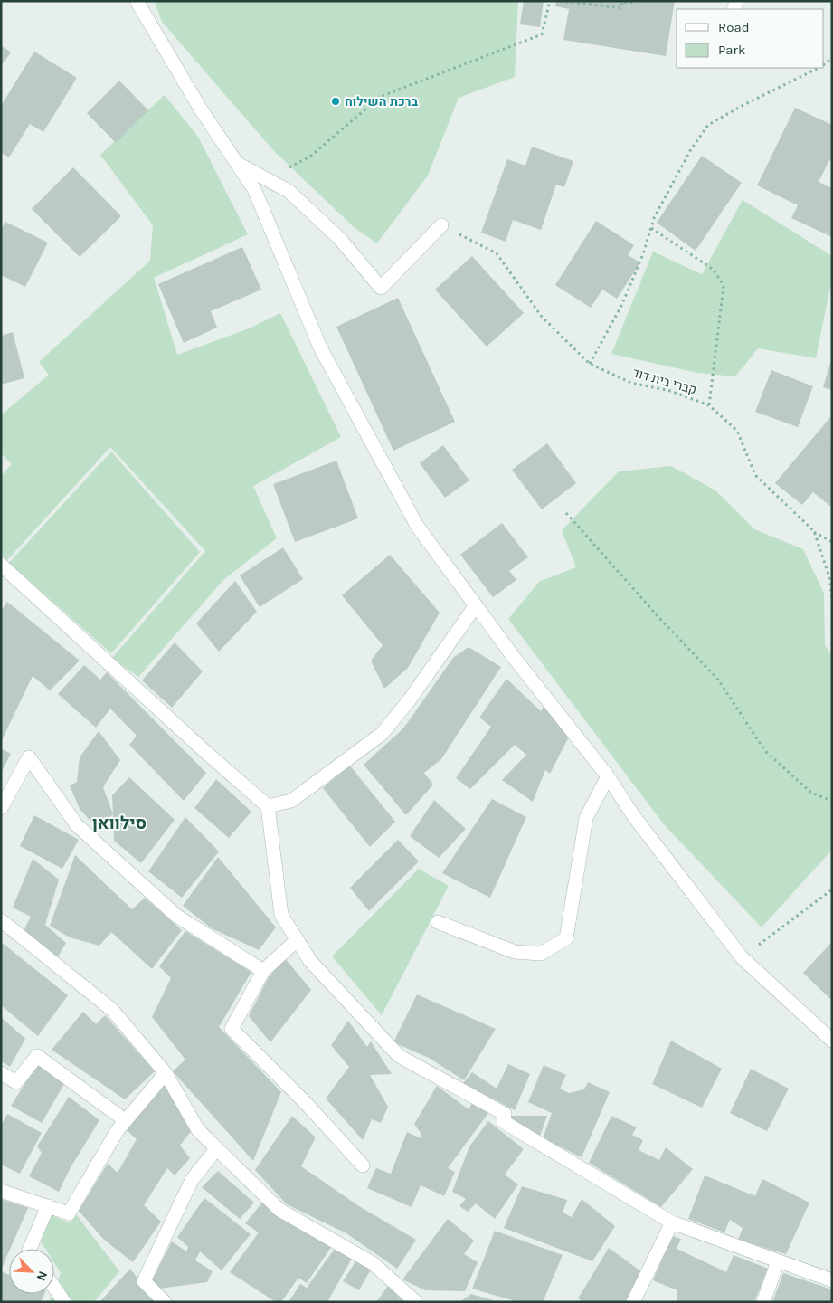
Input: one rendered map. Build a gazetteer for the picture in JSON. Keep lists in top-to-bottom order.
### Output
{
  "streets": {
    "path": ["קברי בית דוד"]
  },
  "districts": ["סילוואן"],
  "places": ["ברכת השילוח"],
  "legend": ["Road", "Park"],
  "north": "bottom right"
}
